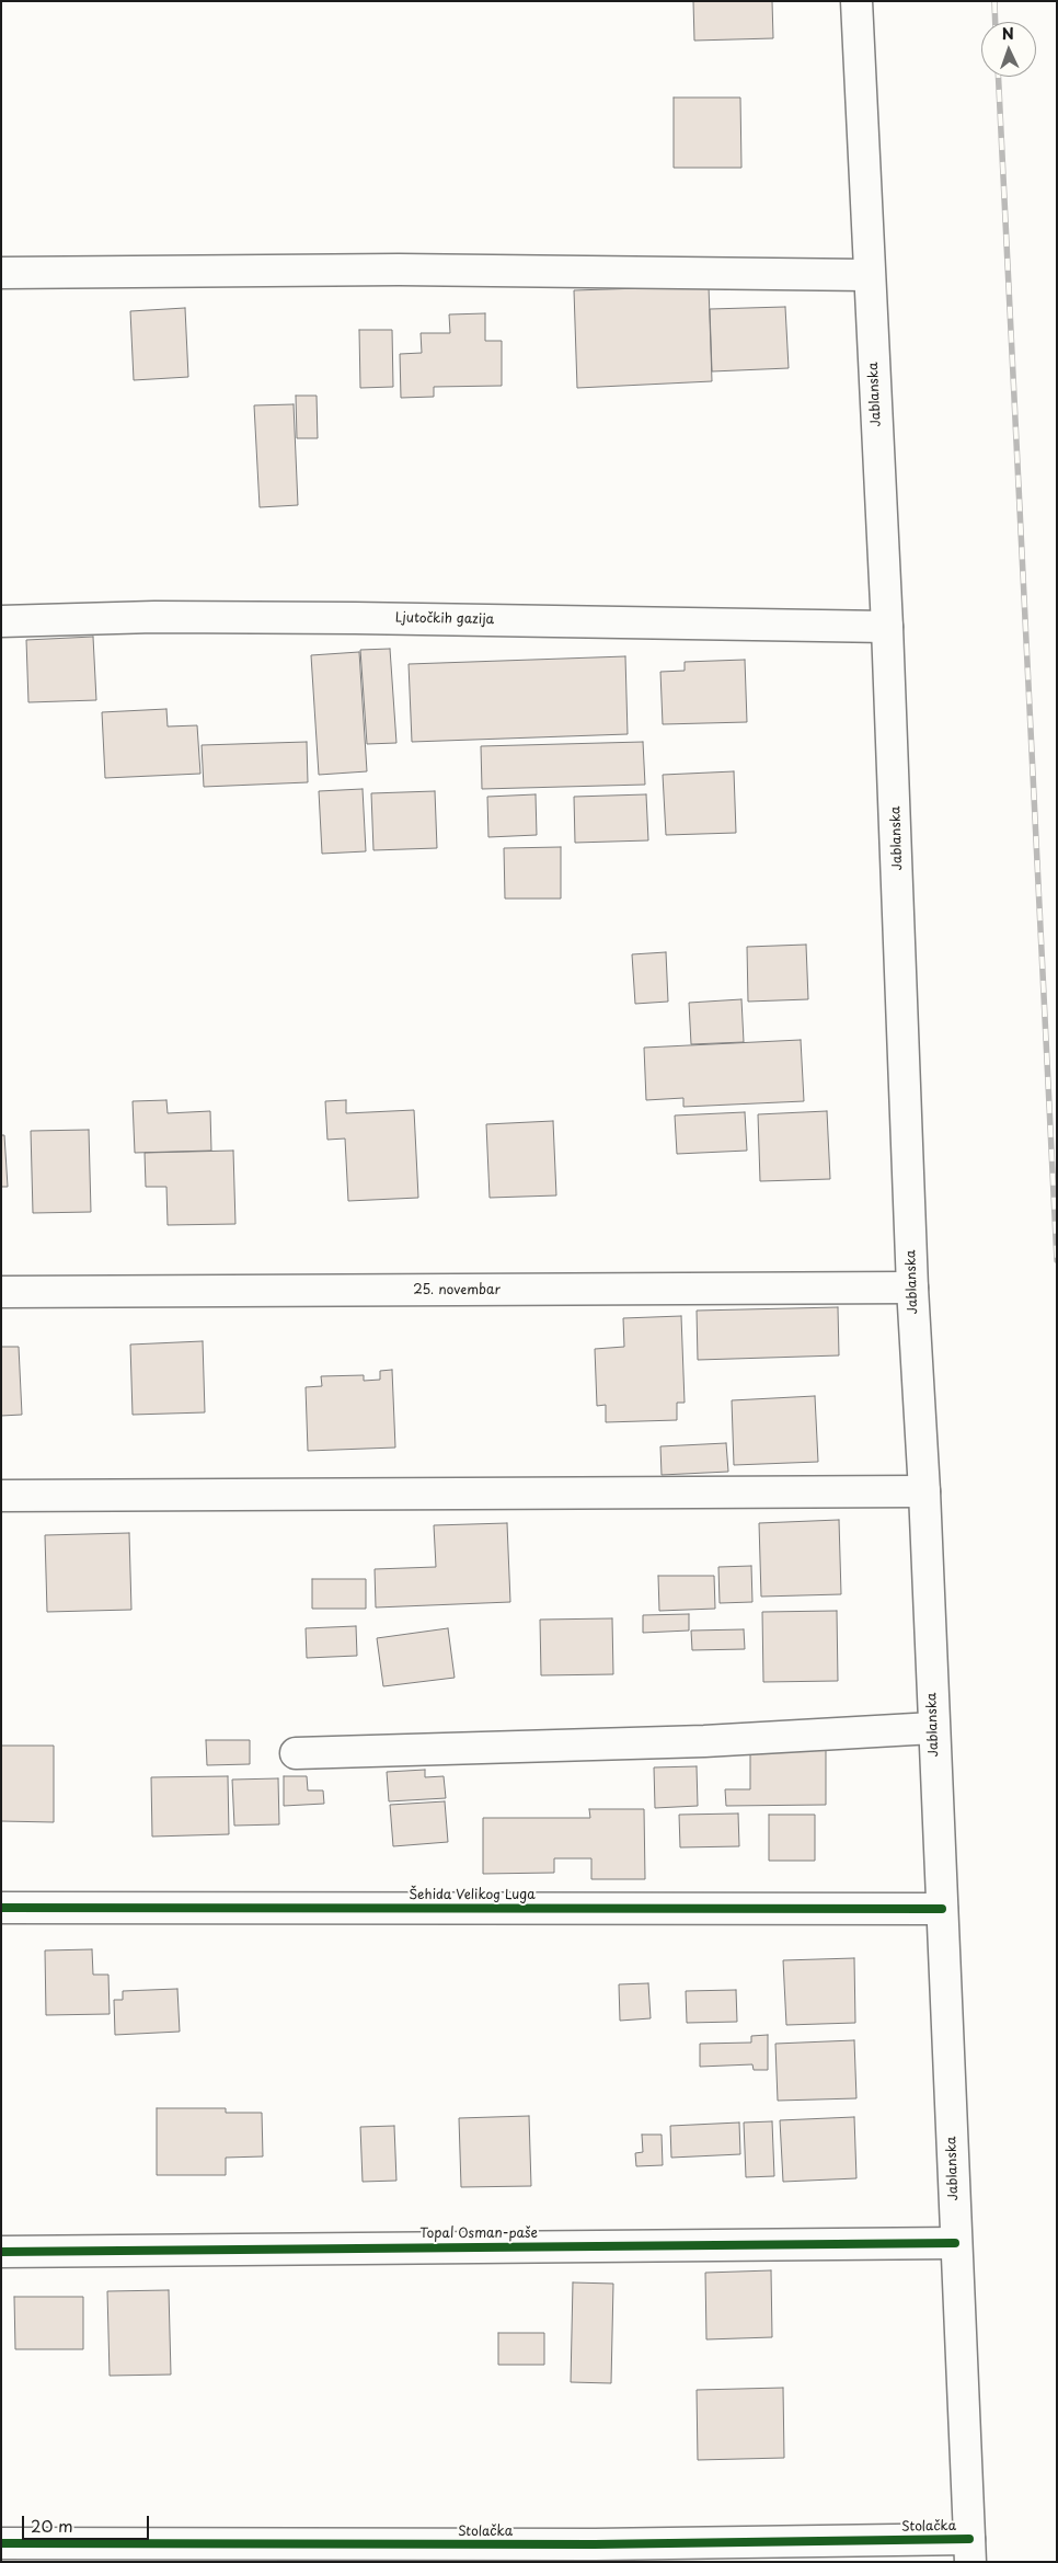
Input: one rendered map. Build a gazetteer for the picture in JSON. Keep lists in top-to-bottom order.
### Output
{
  "streets": {
    "street": [
      "Jablanska",
      "Ljutočkih gazija",
      "25. novembar",
      "Šehida Velikog Luga",
      "Topal Osman-paše",
      "Stolačka"
    ]
  },
  "crossings": [
    ["Jablanska", "Ljutočkih gazija"],
    ["Jablanska", "25. novembar"],
    ["Jablanska", "Šehida Velikog Luga"],
    ["Jablanska", "Topal Osman-paše"],
    ["Jablanska", "Stolačka"]
  ],
  "scale_bar": "20 m",
  "north": "top"
}
